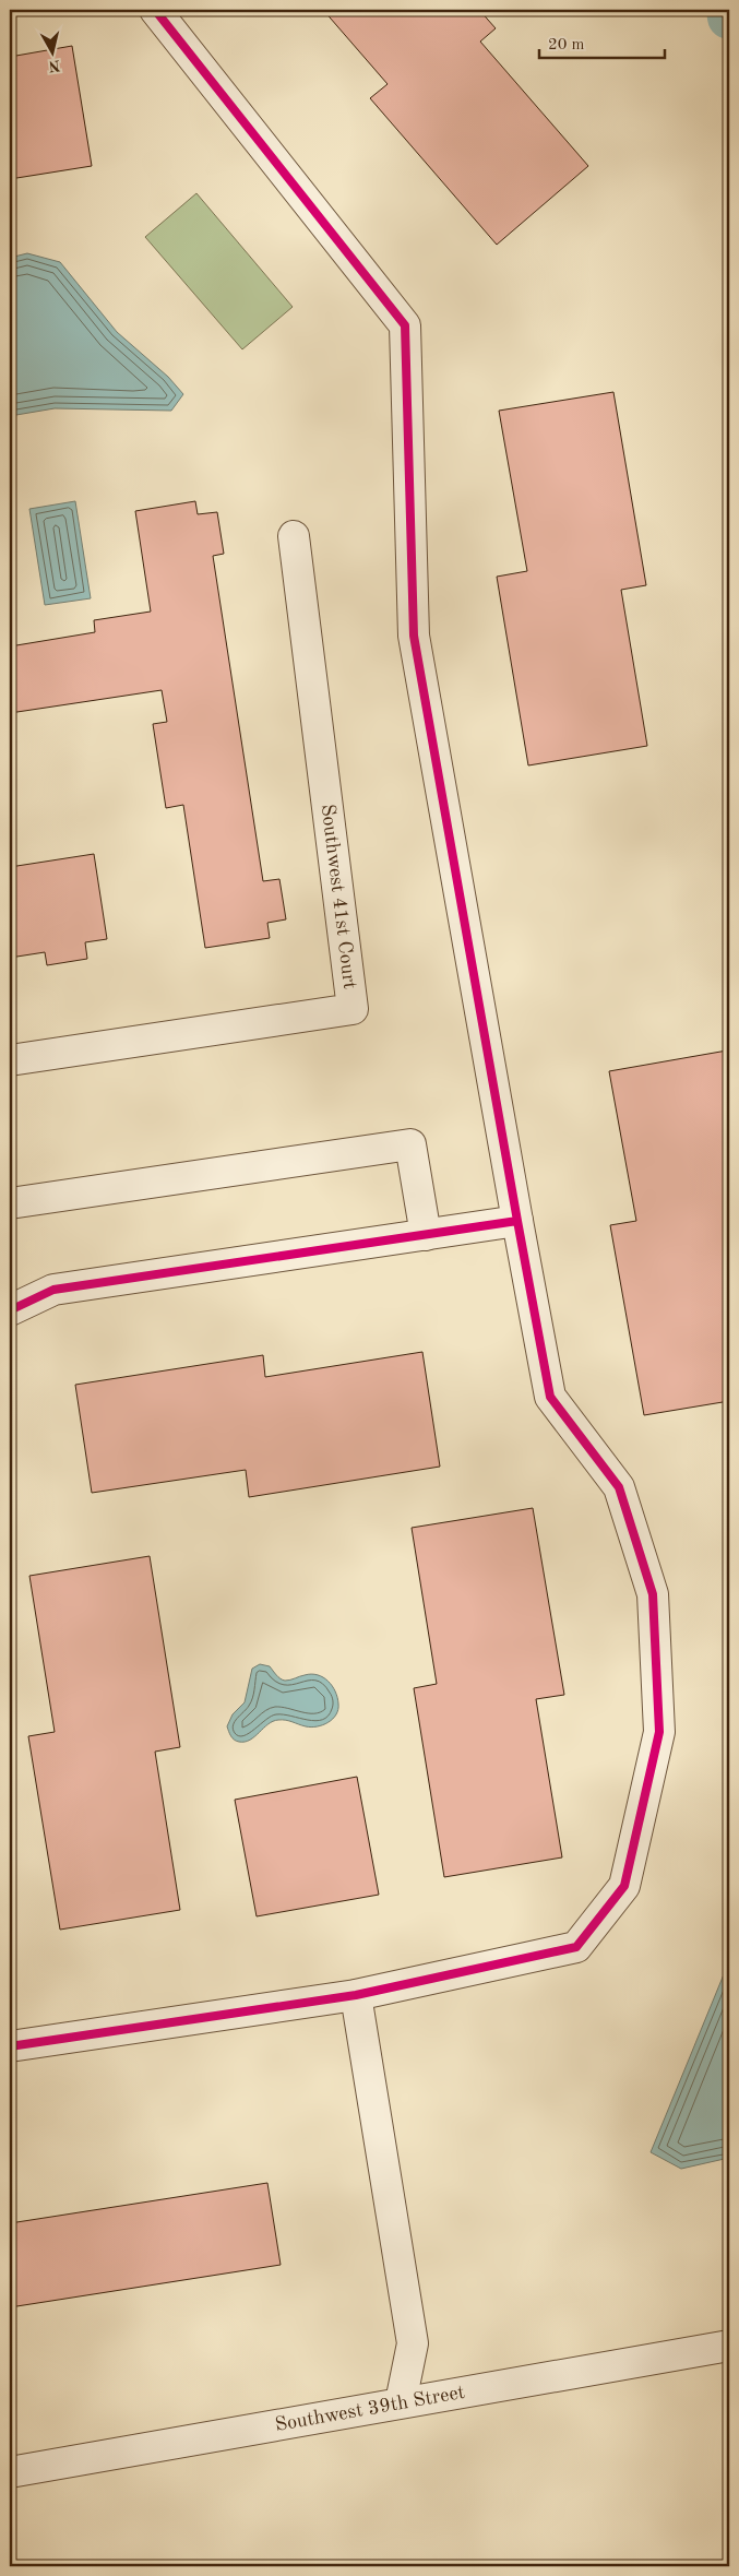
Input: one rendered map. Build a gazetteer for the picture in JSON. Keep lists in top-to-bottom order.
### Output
{
  "streets": {
    "street": ["Southwest 41st Court", "Southwest 39th Street"]
  },
  "scale_bar": "20 m",
  "north": "bottom"
}
